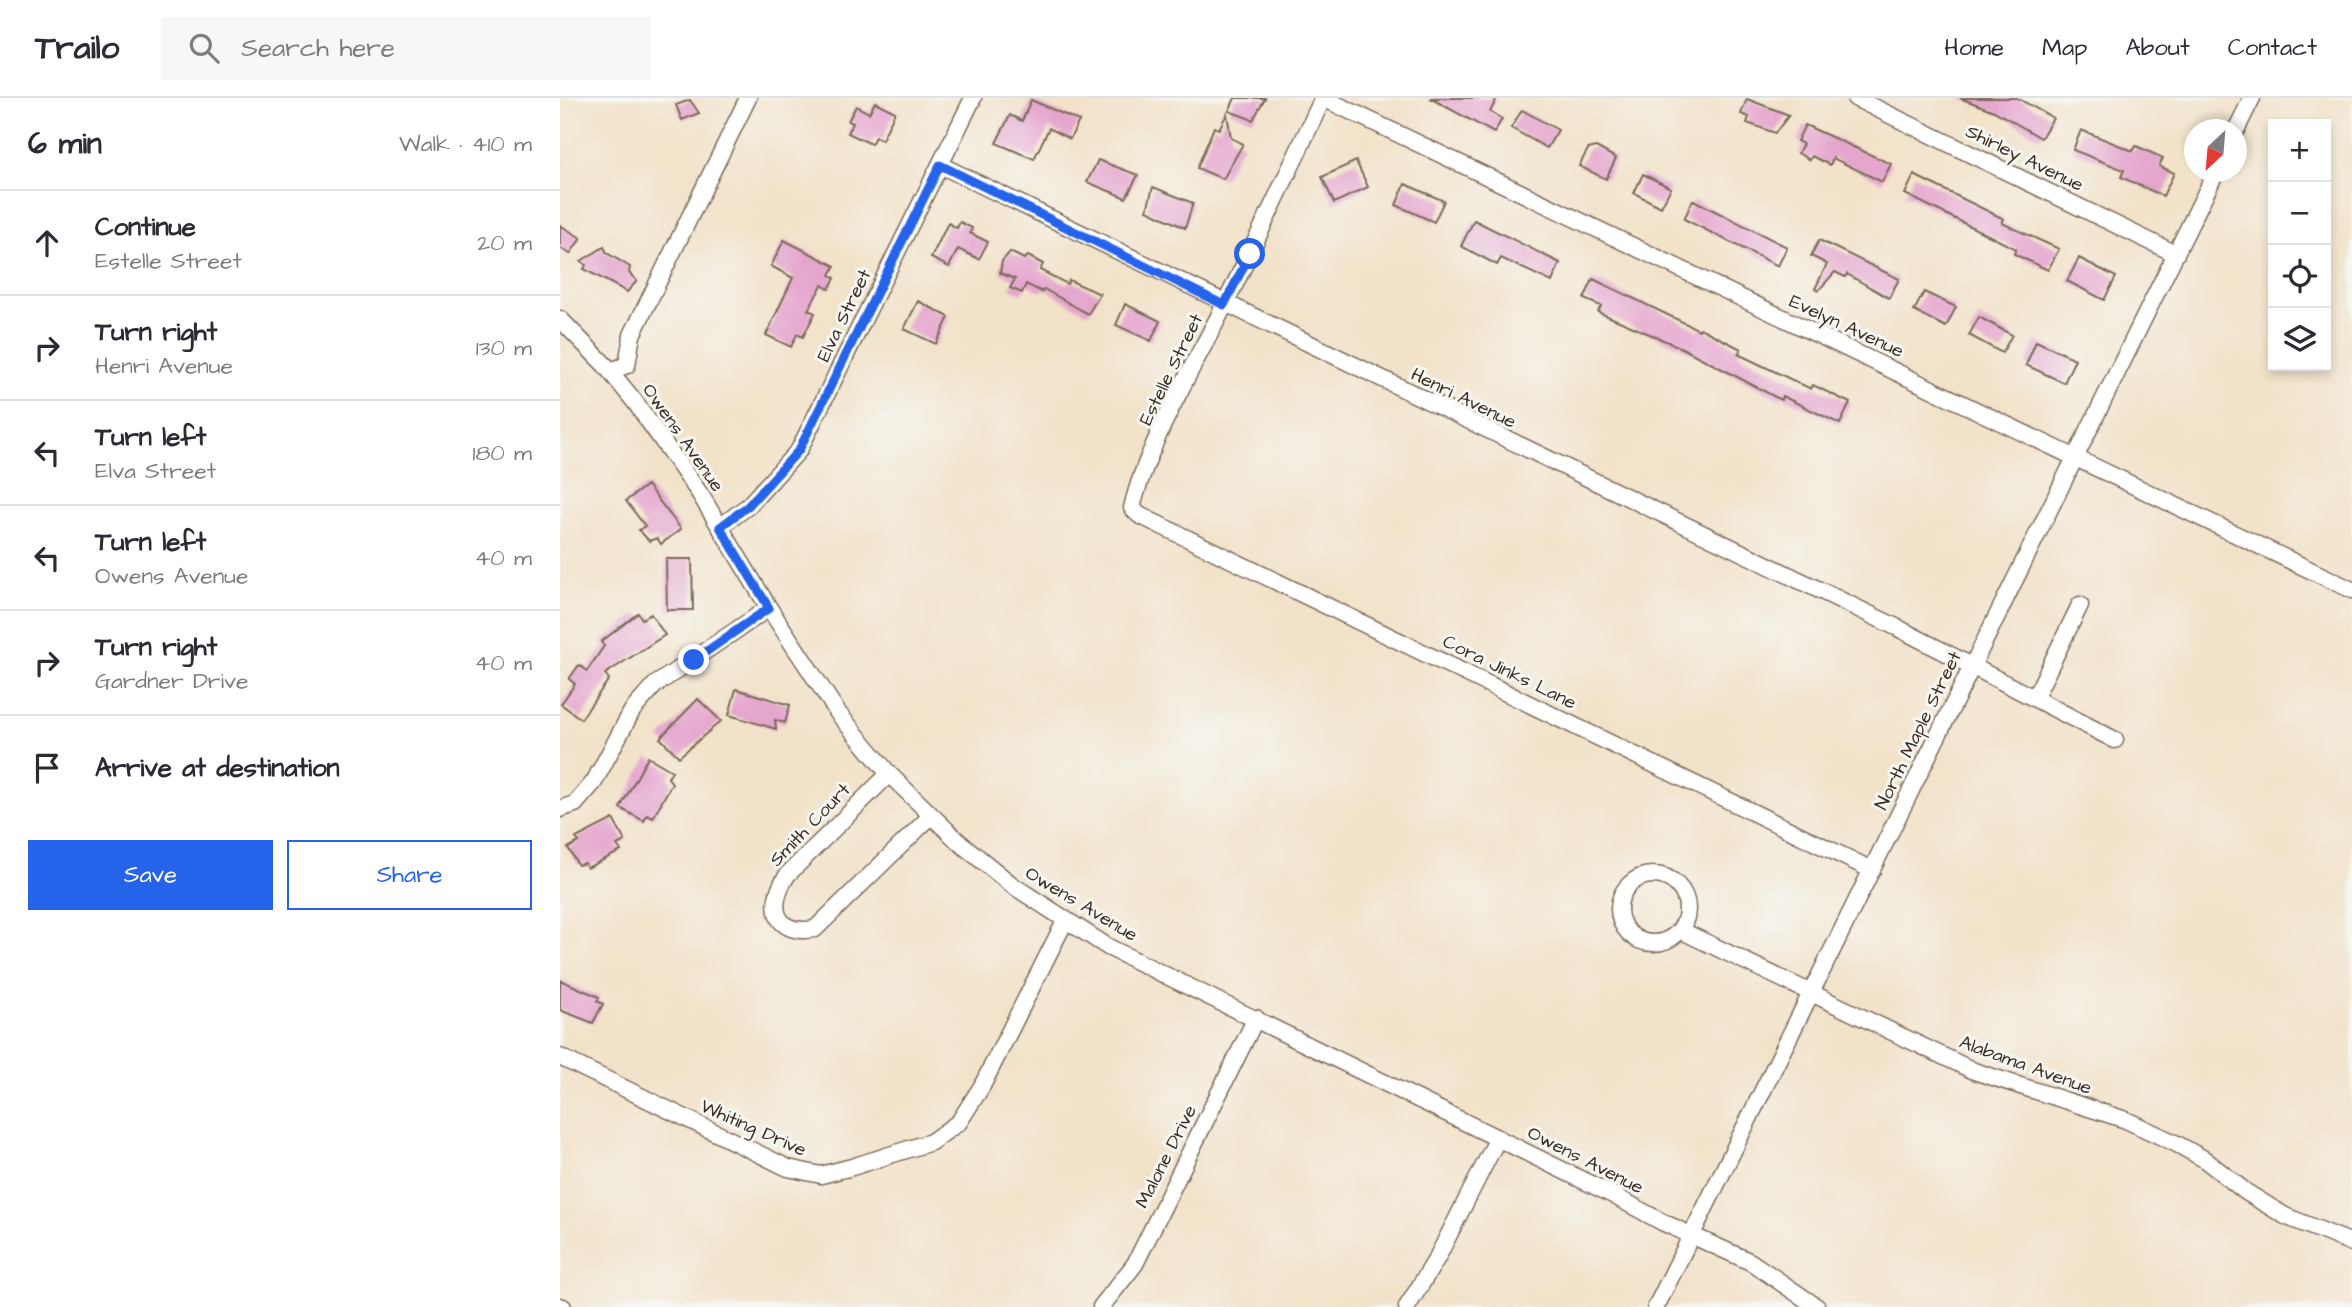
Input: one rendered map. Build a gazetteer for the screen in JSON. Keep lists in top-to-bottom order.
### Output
{
  "streets": {
    "street": [
      "Shirley Avenue",
      "Elva Street",
      "Evelyn Avenue",
      "Estelle Street",
      "Henri Avenue",
      "Owens Avenue",
      "Cora Jinks Lane",
      "North Maple Street",
      "Smith Court",
      "Alabama Avenue",
      "Whiting Drive",
      "Malone Drive"
    ]
  },
  "crossings": [
    ["Shirley Avenue", "North Maple Street"],
    ["Elva Street", "Henri Avenue"],
    ["Elva Street", "Owens Avenue"],
    ["Evelyn Avenue", "Estelle Street"],
    ["Evelyn Avenue", "North Maple Street"],
    ["Estelle Street", "Henri Avenue"],
    ["Estelle Street", "Cora Jinks Lane"],
    ["Henri Avenue", "North Maple Street"],
    ["Owens Avenue", "North Maple Street"],
    ["Owens Avenue", "Smith Court"],
    ["Owens Avenue", "Whiting Drive"],
    ["Owens Avenue", "Malone Drive"],
    ["Cora Jinks Lane", "North Maple Street"],
    ["North Maple Street", "Alabama Avenue"]
  ],
  "north": "bottom left",
  "page": {
    "header": "Trailo",
    "search": "Search here",
    "nav": [
      "Home",
      "Map",
      "About",
      "Contact"
    ],
    "heading": ["6 min", "Walk · 410 m"],
    "map_buttons": ["+", "−"],
    "list": [
      ["Continue", "Estelle Street", "20 m"],
      ["Turn right", "Henri Avenue", "130 m"],
      ["Turn left", "Elva Street", "180 m"],
      ["Turn left", "Owens Avenue", "40 m"],
      ["Turn right", "Gardner Drive", "40 m"],
      "Arrive at destination"
    ],
    "buttons": ["Save", "Share"]
  }
}
